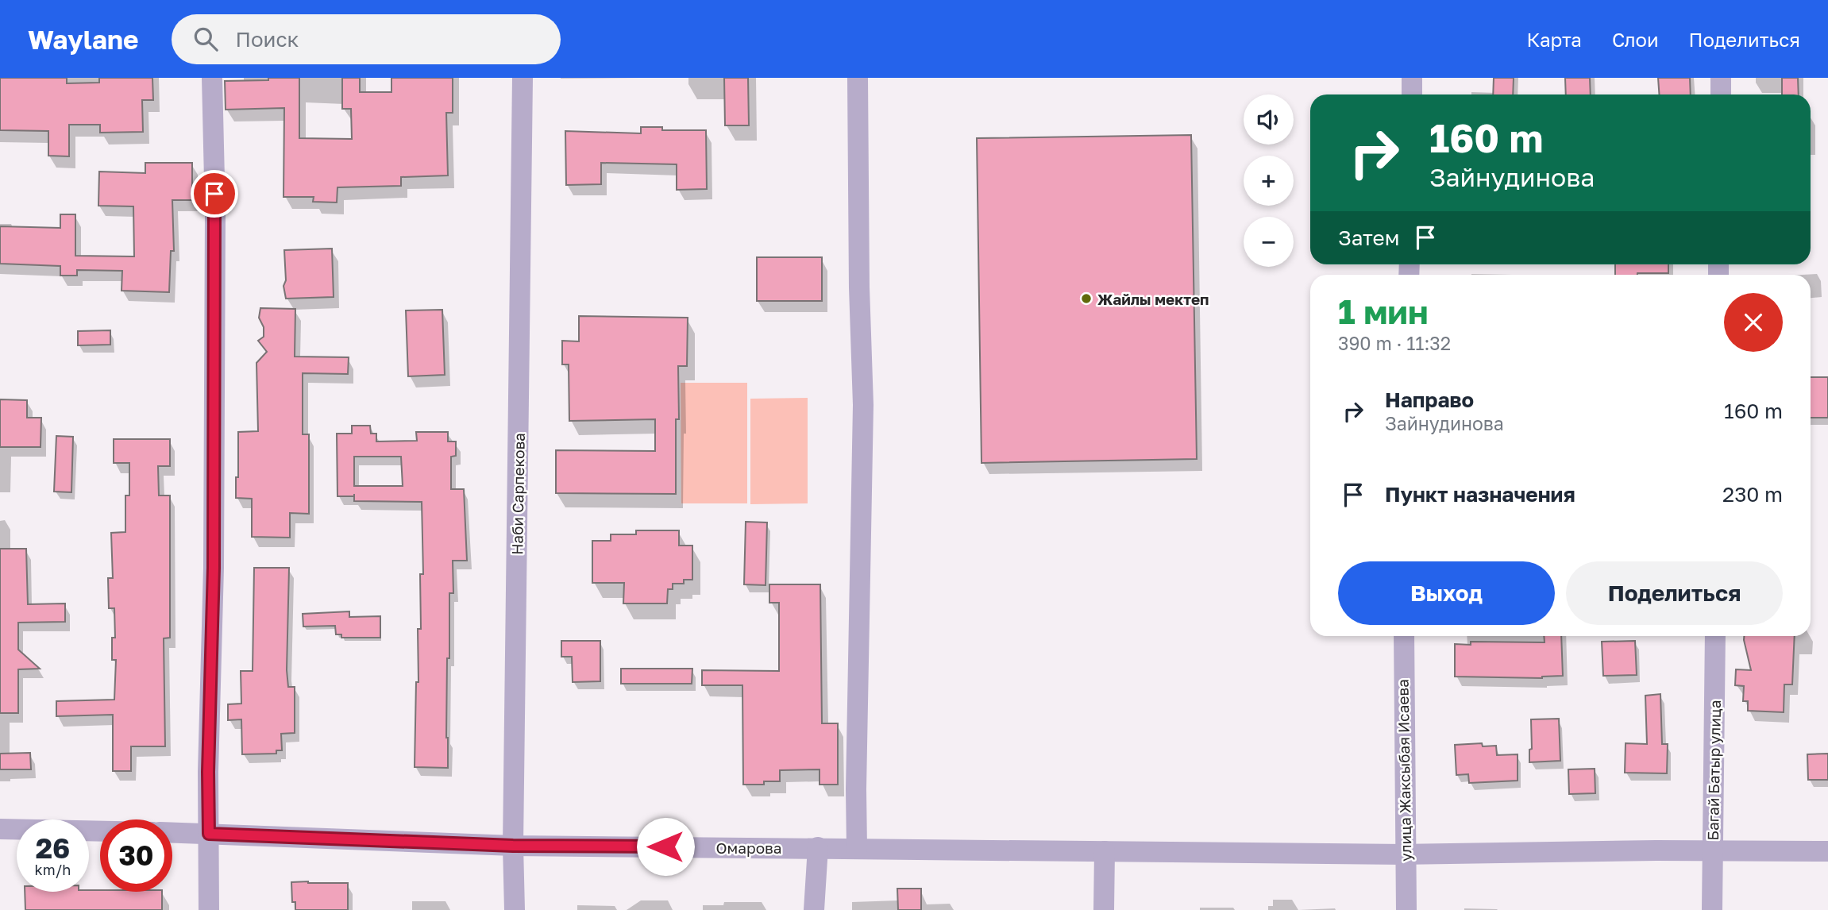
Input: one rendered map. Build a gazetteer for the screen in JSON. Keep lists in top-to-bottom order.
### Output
{
  "streets": {
    "street": [
      "Наби Сарпекова",
      "улица Жаксыбая Исаева",
      "Багай Батыр улица",
      "Омарова"
    ]
  },
  "crossings": [
    ["Наби Сарпекова", "Омарова"],
    ["улица Жаксыбая Исаева", "Омарова"],
    ["Багай Батыр улица", "Омарова"]
  ],
  "places": ["Жайлы мектеп"],
  "page": {
    "header": "Waylane",
    "search": "Поиск",
    "nav": ["Карта", "Слои", "Поделиться"],
    "map_buttons": ["+", "−"],
    "turn": ["160 m", "Зайнудинова"],
    "then": "Затем",
    "heading": ["1 мин", "390 m · 11:32"],
    "list": [
      {
        "name": "Направо",
        "note": "Зайнудинова",
        "value": "160 m"
      },
      {
        "name": "Пункт назначения",
        "value": "230 m"
      }
    ],
    "buttons": ["Выход", "Поделиться"],
    "speed": "26 km/h",
    "limit": "30"
  }
}
